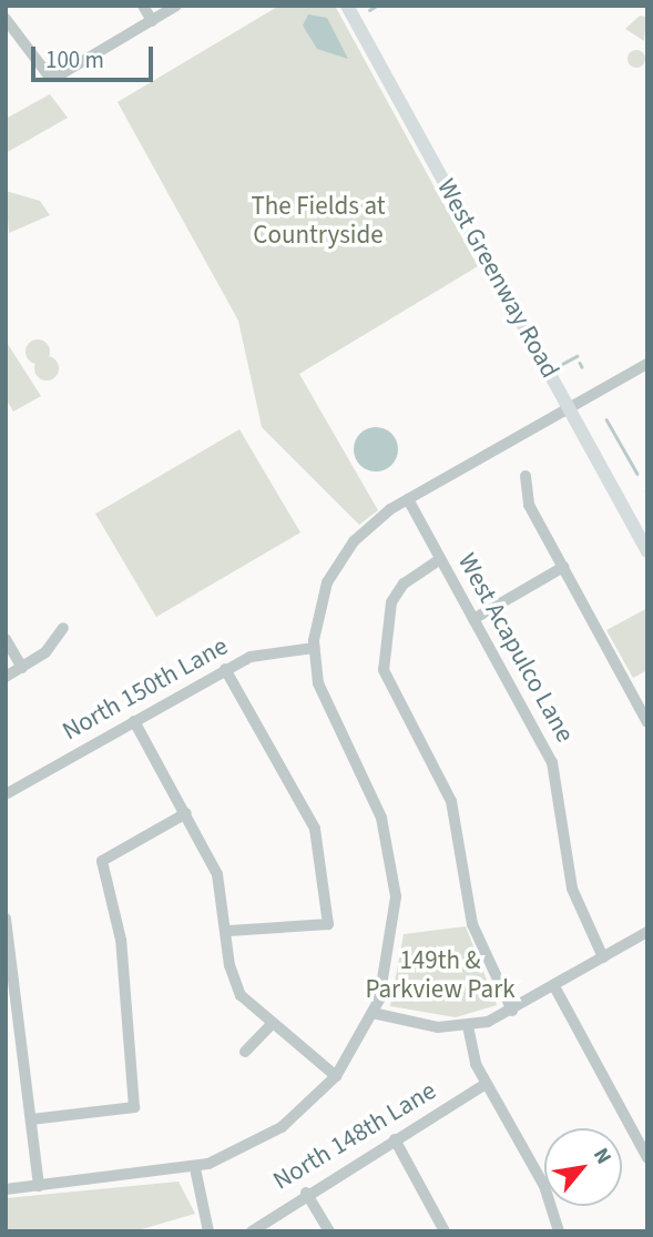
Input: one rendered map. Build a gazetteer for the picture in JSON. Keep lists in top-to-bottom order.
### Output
{
  "streets": {
    "main road": ["West Greenway Road"],
    "street": ["West Acapulco Lane", "North 150th Lane", "North 148th Lane"]
  },
  "parks": ["The Fields at Countryside", "149th & Parkview Park"],
  "scale_bar": "100 m",
  "north": "top right"
}
